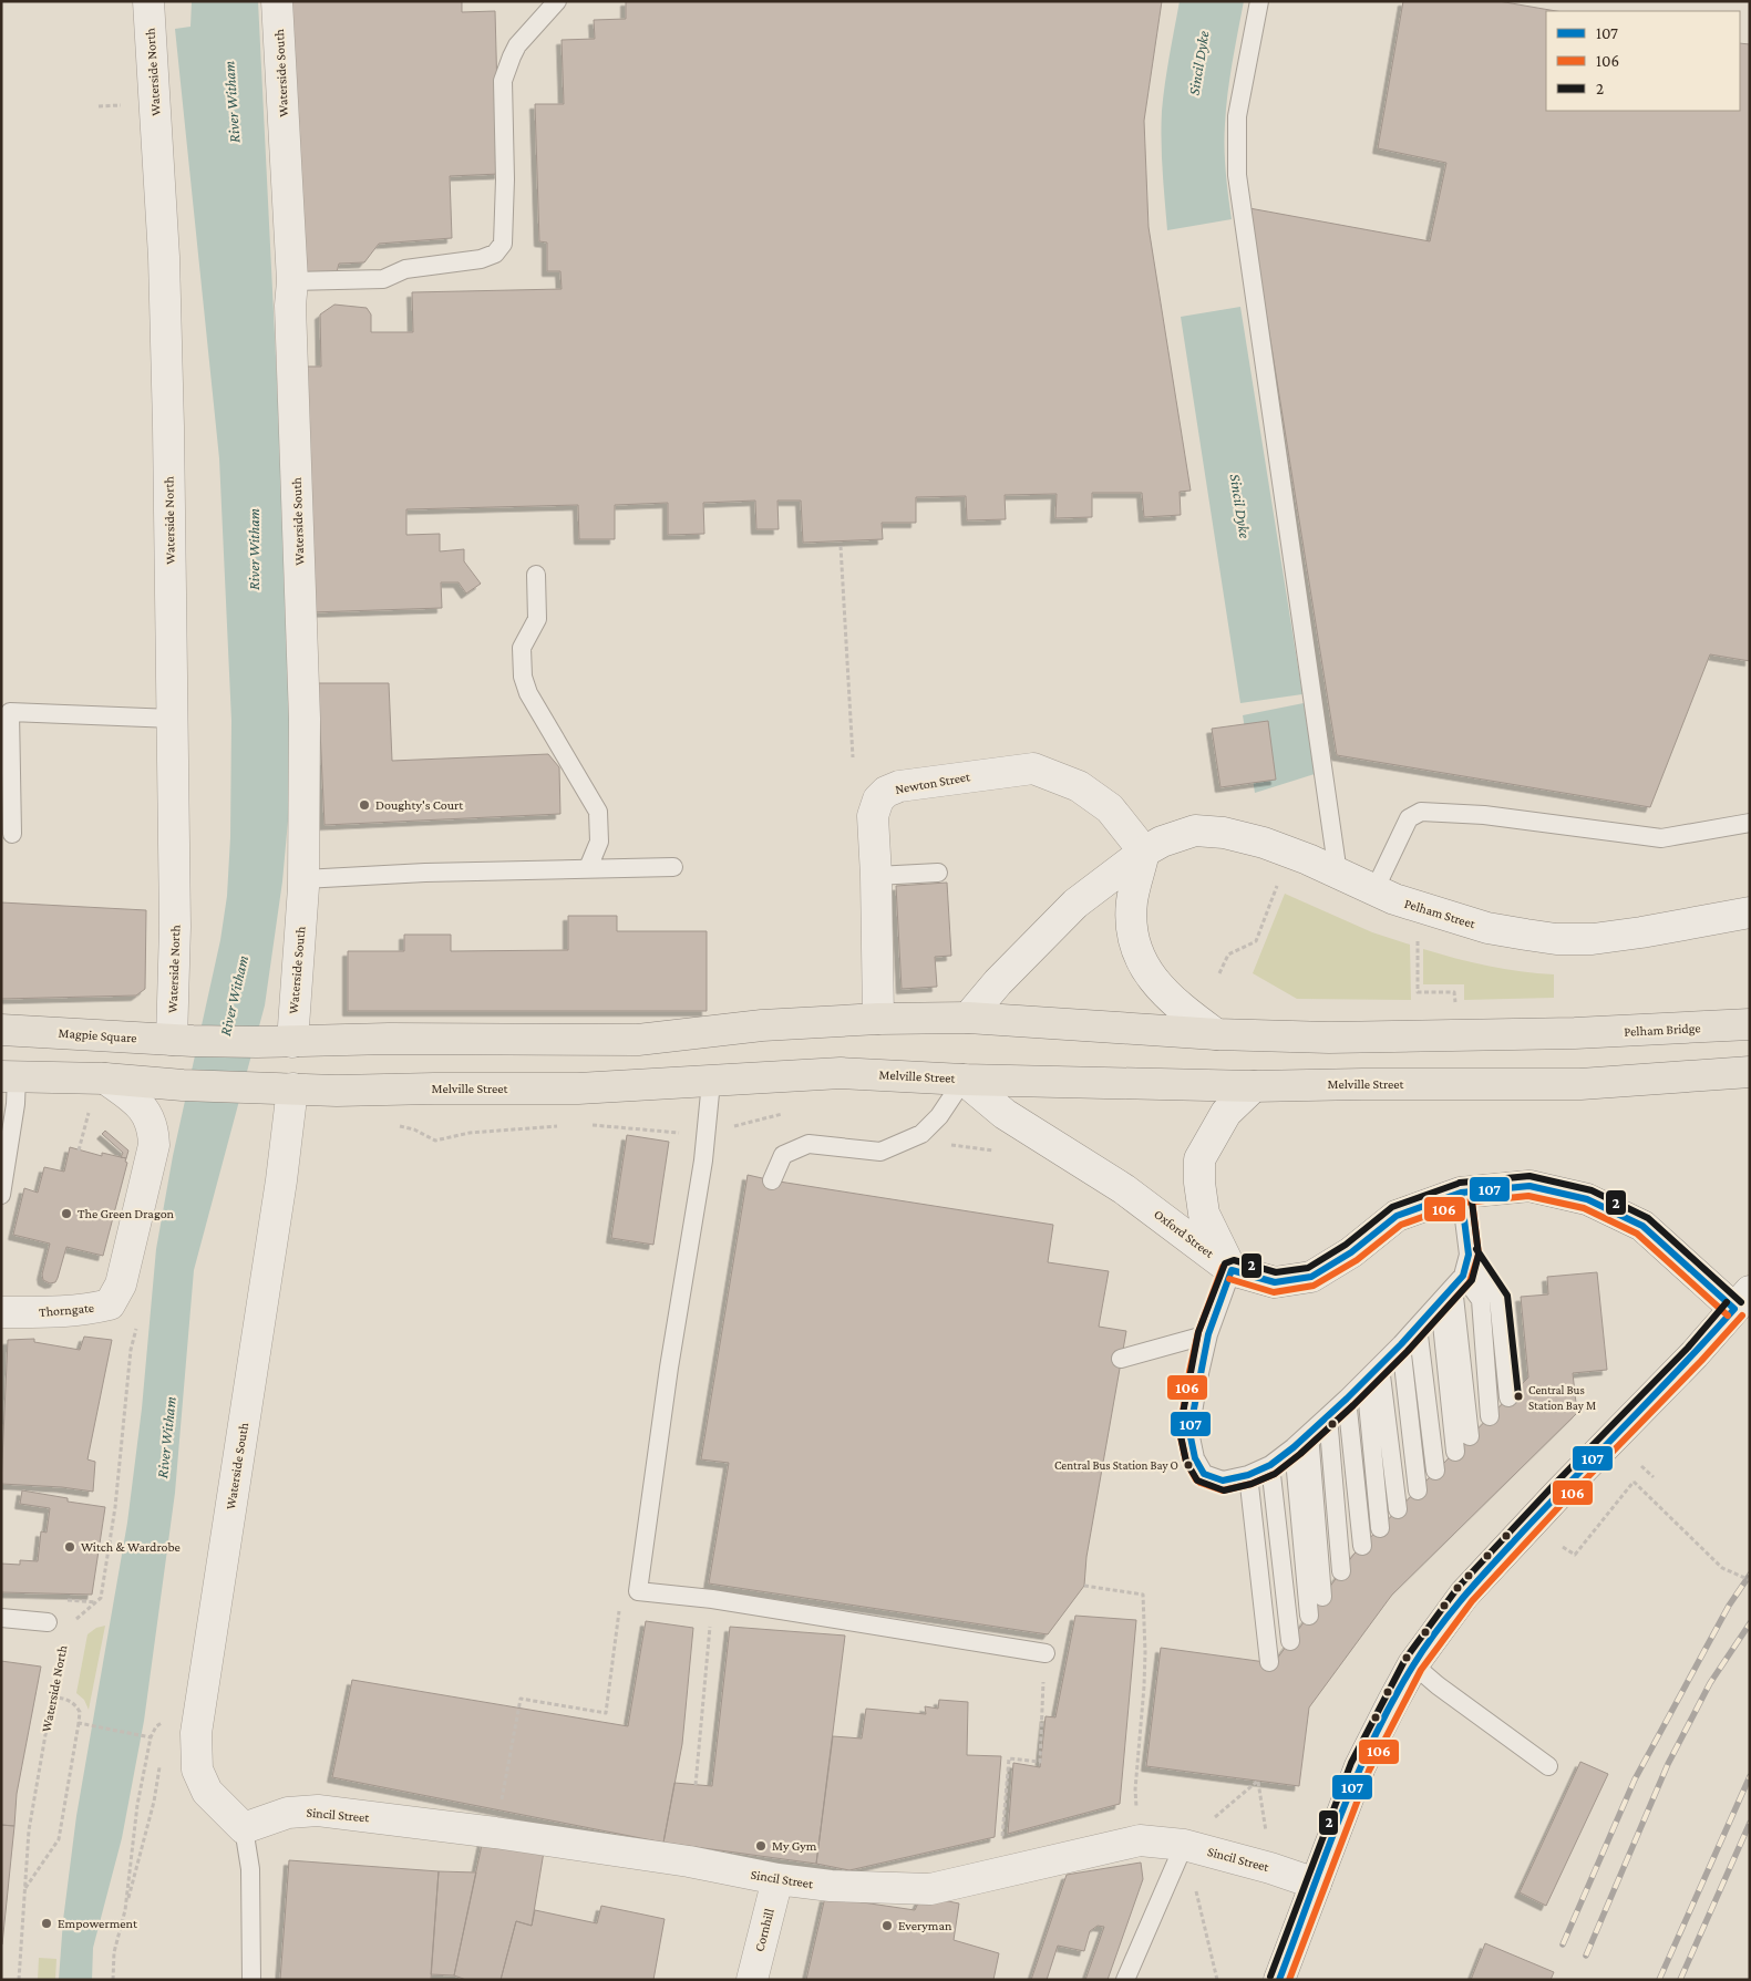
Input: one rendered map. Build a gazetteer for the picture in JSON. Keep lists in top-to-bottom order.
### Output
{
  "streets": {
    "main road": ["Pelham Bridge", "Magpie Square", "Melville Street"],
    "street": [
      "Waterside North",
      "Waterside South",
      "Newton Street",
      "Pelham Street",
      "Oxford Street",
      "Thorngate",
      "Sincil Street",
      "Cornhill"
    ]
  },
  "crossings": [
    ["Waterside North", "Magpie Square"],
    ["Waterside South", "Magpie Square"],
    ["Waterside South", "Melville Street"],
    ["Waterside South", "Sincil Street"],
    ["Newton Street", "Pelham Street"],
    ["Melville Street", "Oxford Street"],
    ["Melville Street", "Thorngate"],
    ["Sincil Street", "Cornhill"]
  ],
  "water": ["Sincil Dyke", "River Witham"],
  "places": [
    "Doughty's Court",
    "The Green Dragon",
    "Central Bus Station Bay M",
    "Central Bus Station Bay O",
    "Witch & Wardrobe",
    "My Gym",
    "Empowerment",
    "Everyman"
  ],
  "lines": ["transit line 2", "transit line 107", "transit line 106"],
  "legend": ["107", "106", "2"]
}
